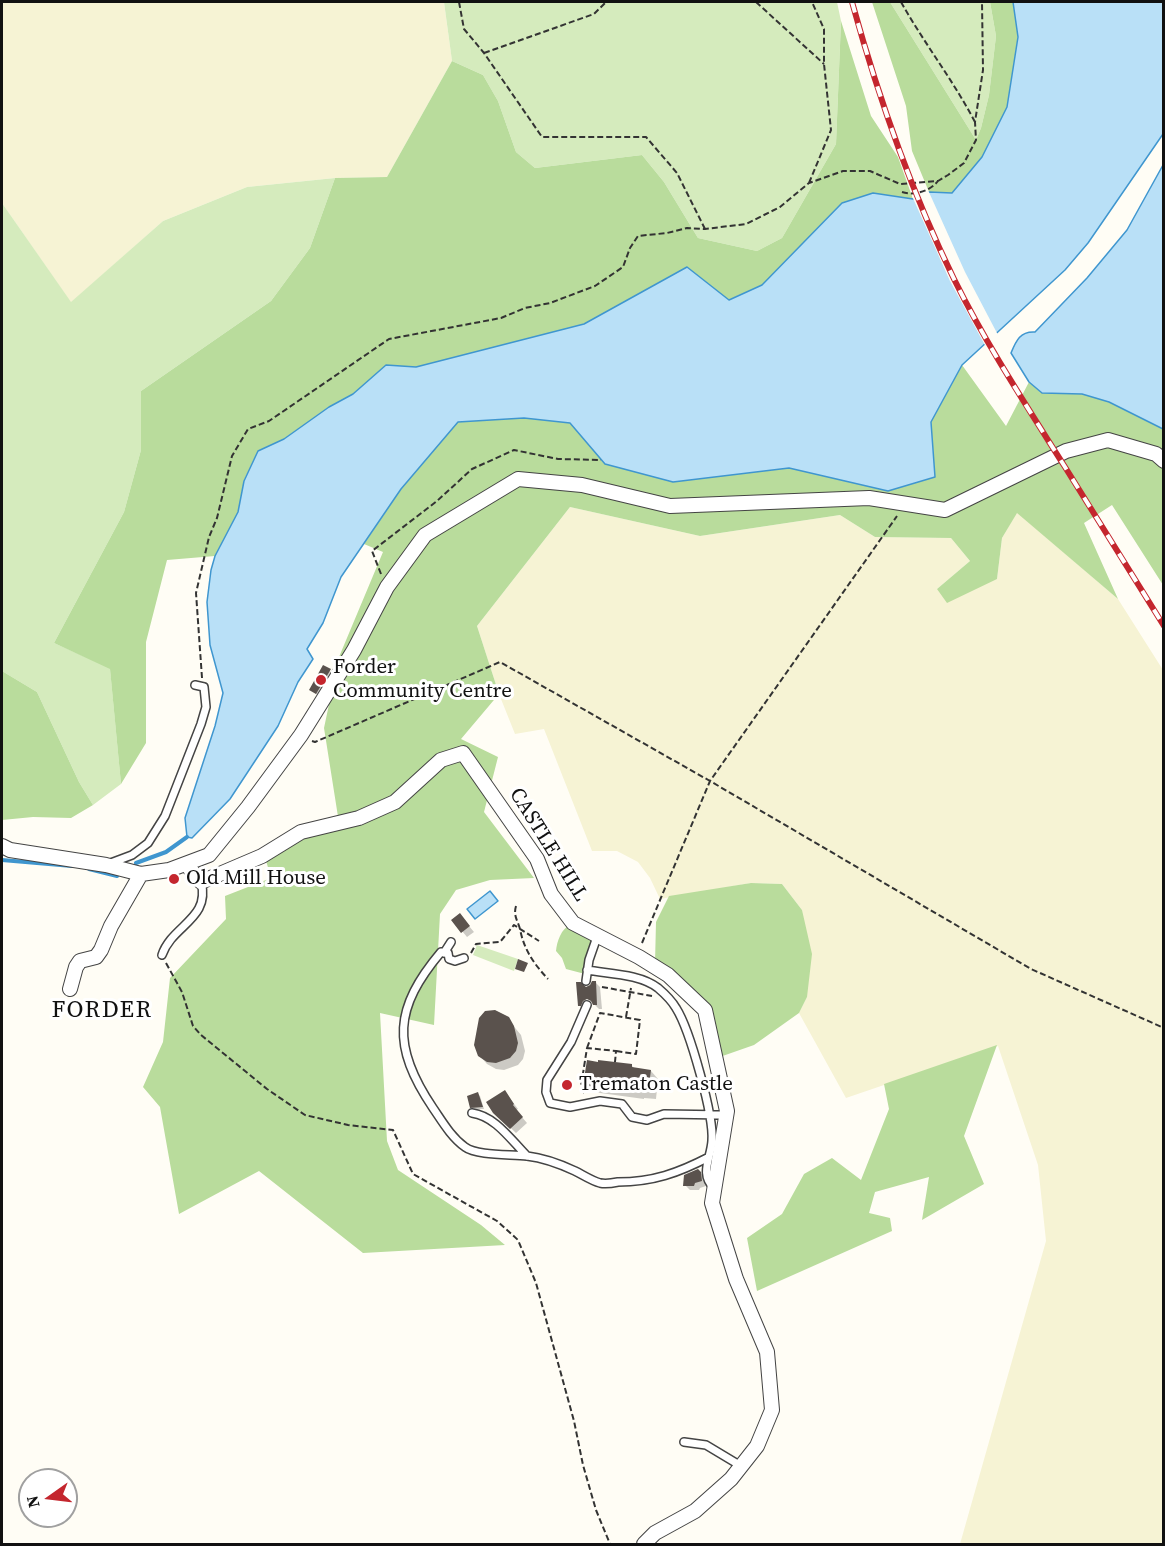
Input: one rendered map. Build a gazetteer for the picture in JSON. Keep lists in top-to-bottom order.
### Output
{
  "streets": {
    "street": ["CASTLE HILL"]
  },
  "districts": ["FORDER"],
  "places": ["Forder Community Centre", "Old Mill House", "Trematon Castle"],
  "north": "left"
}
